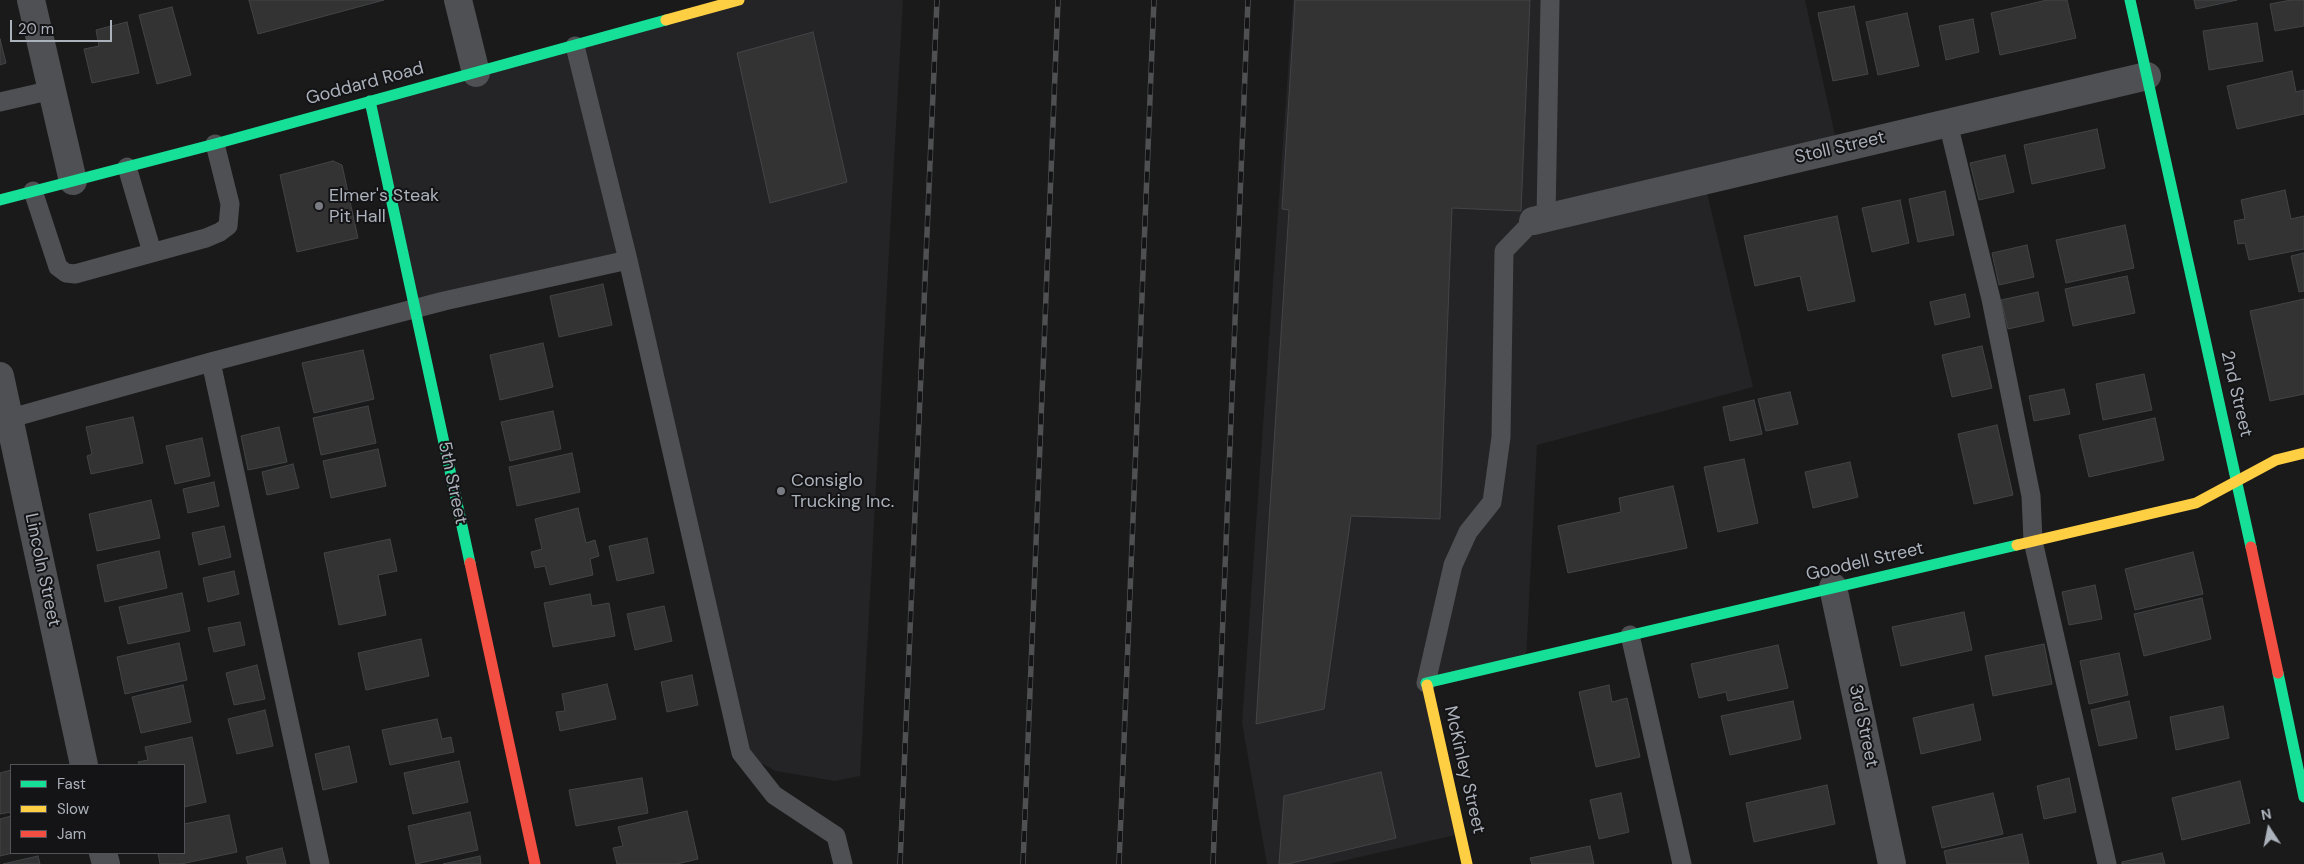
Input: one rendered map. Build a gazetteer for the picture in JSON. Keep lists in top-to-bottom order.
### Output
{
  "streets": {
    "street": [
      "Goddard Road",
      "Stoll Street",
      "2nd Street",
      "5th Street",
      "Goodell Street",
      "Lincoln Street",
      "3rd Street",
      "McKinley Street"
    ]
  },
  "crossings": [
    ["Goddard Road", "5th Street"],
    ["Stoll Street", "2nd Street"],
    ["2nd Street", "Goodell Street"],
    ["Goodell Street", "3rd Street"],
    ["Goodell Street", "McKinley Street"]
  ],
  "places": ["Elmer's Steak Pit Hall", "Consiglo Trucking Inc."],
  "legend": ["Fast", "Slow", "Jam"],
  "scale_bar": "20 m",
  "north": "top"
}
